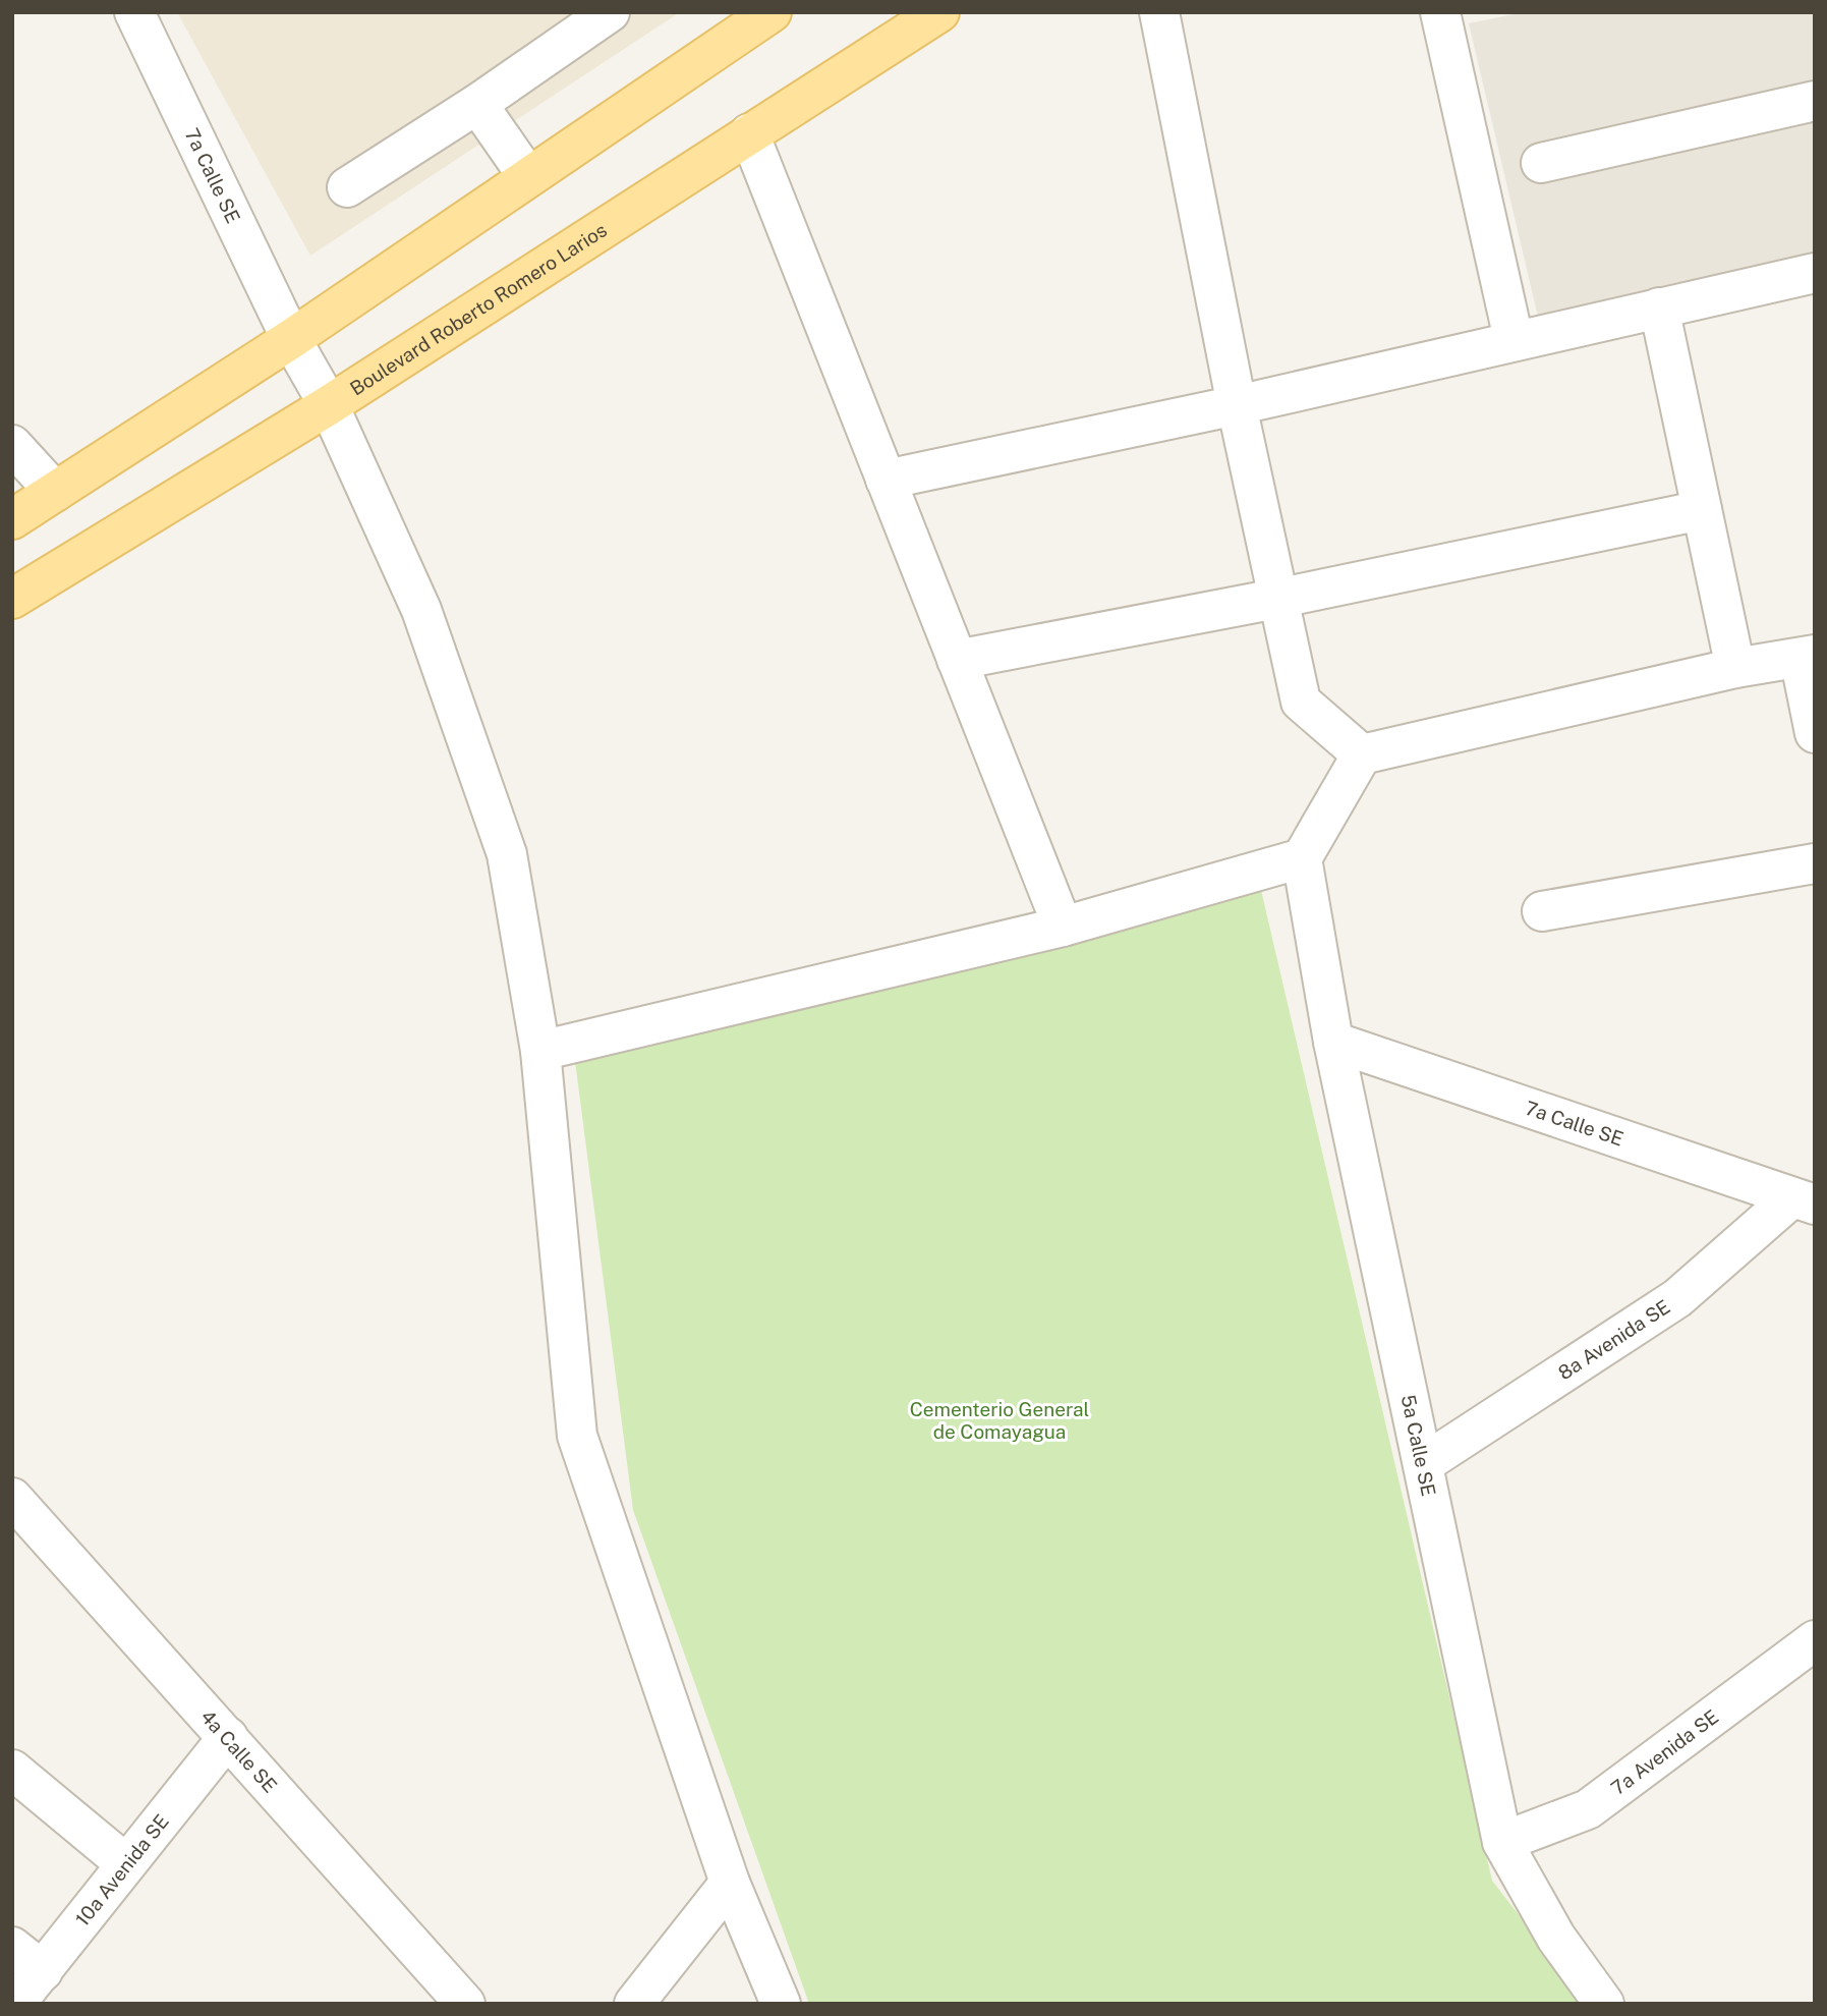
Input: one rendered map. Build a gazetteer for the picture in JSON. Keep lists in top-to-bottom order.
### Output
{
  "streets": {
    "main road": ["Boulevard Roberto Romero Larios"],
    "street": [
      "7a Calle SE",
      "8a Avenida SE",
      "5a Calle SE",
      "4a Calle SE",
      "7a Avenida SE",
      "10a Avenida SE"
    ]
  },
  "crossings": [
    ["7a Calle SE", "Boulevard Roberto Romero Larios"],
    ["7a Calle SE", "8a Avenida SE"],
    ["7a Calle SE", "5a Calle SE"],
    ["8a Avenida SE", "5a Calle SE"],
    ["5a Calle SE", "7a Avenida SE"],
    ["4a Calle SE", "10a Avenida SE"]
  ],
  "parks": ["Cementerio General de Comayagua"]
}
